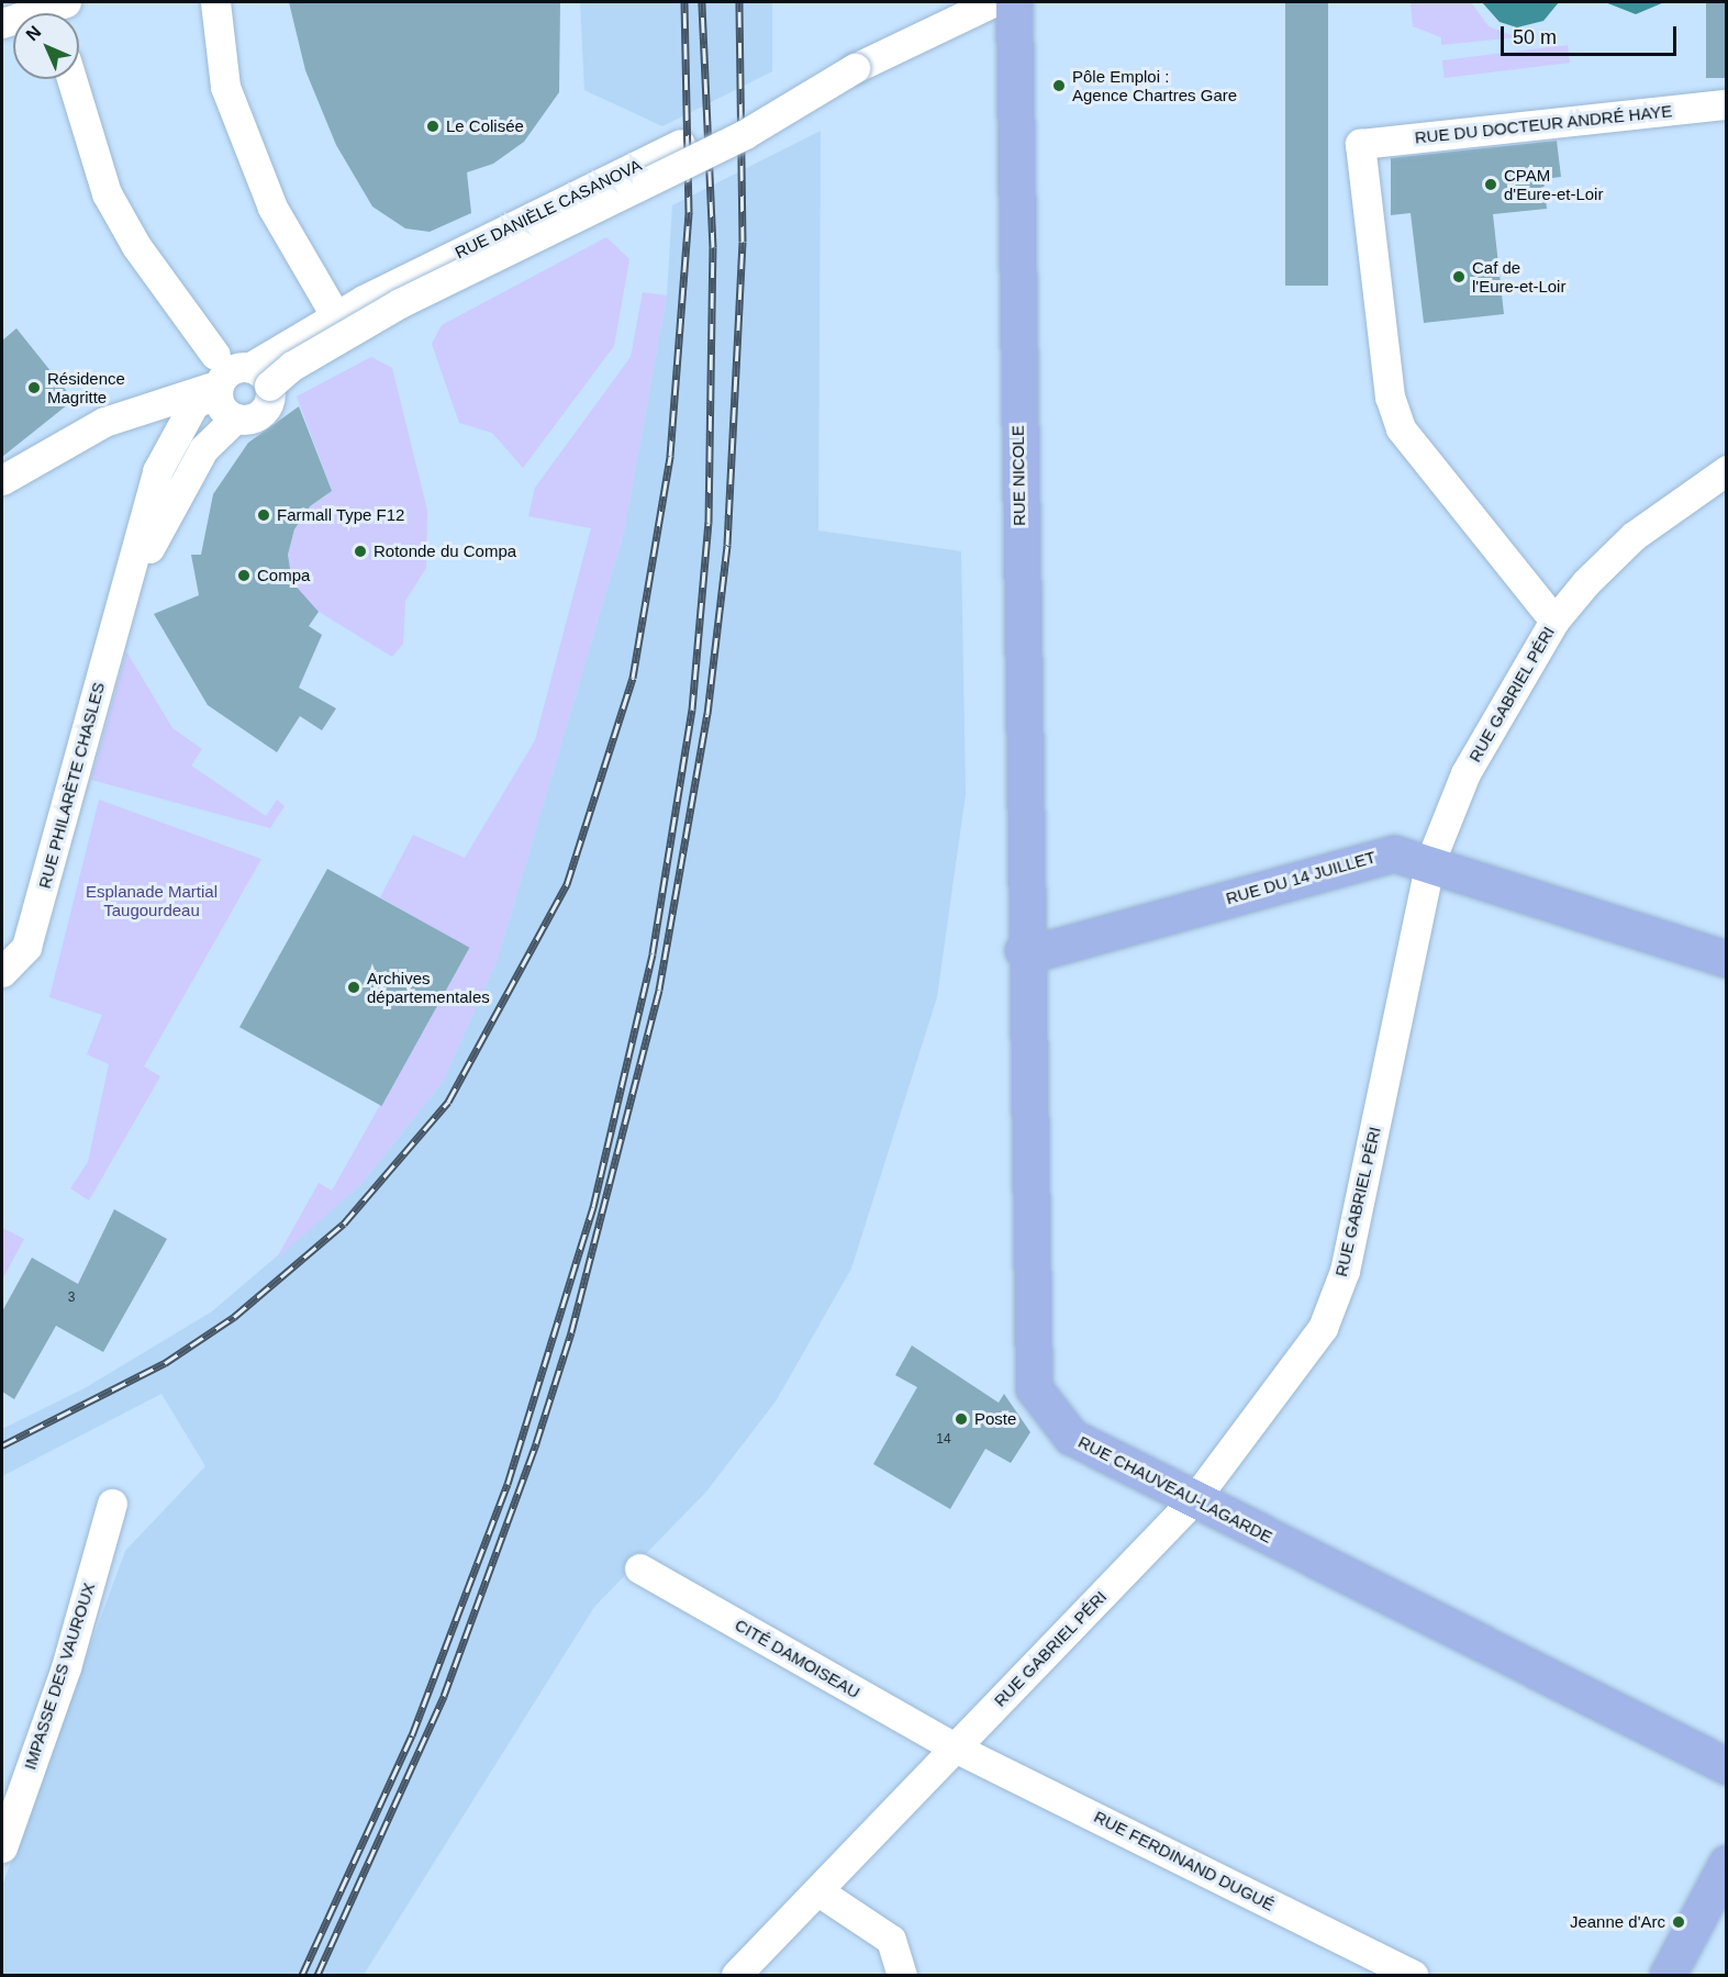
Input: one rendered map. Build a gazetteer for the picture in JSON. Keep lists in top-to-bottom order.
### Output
{
  "streets": {
    "main road": ["RUE NICOLE", "RUE DU 14 JUILLET", "RUE CHAUVEAU-LAGARDE"],
    "street": [
      "RUE DU DOCTEUR ANDRÉ HAYE",
      "RUE DANIÈLE CASANOVA",
      "RUE GABRIEL PÉRI",
      "RUE PHILARÈTE CHASLES",
      "CITÉ DAMOISEAU",
      "IMPASSE DES VAUROUX",
      "RUE FERDINAND DUGUÉ"
    ]
  },
  "crossings": [
    ["RUE DU DOCTEUR ANDRÉ HAYE", "RUE GABRIEL PÉRI"],
    ["RUE DANIÈLE CASANOVA", "RUE PHILARÈTE CHASLES"],
    ["RUE NICOLE", "RUE DU 14 JUILLET"],
    ["RUE NICOLE", "RUE CHAUVEAU-LAGARDE"],
    ["RUE GABRIEL PÉRI", "RUE DU 14 JUILLET"],
    ["RUE GABRIEL PÉRI", "RUE CHAUVEAU-LAGARDE"],
    ["RUE GABRIEL PÉRI", "CITÉ DAMOISEAU"],
    ["RUE GABRIEL PÉRI", "RUE FERDINAND DUGUÉ"],
    ["RUE DU 14 JUILLET", "RUE CHAUVEAU-LAGARDE"],
    ["CITÉ DAMOISEAU", "RUE FERDINAND DUGUÉ"]
  ],
  "parks": ["Esplanade Martial Taugourdeau"],
  "places": [
    "Pôle Emploi : Agence Chartres Gare",
    "Le Colisée",
    "CPAM d'Eure-et-Loir",
    "Caf de l'Eure-et-Loir",
    "Résidence Magritte",
    "Farmall Type F12",
    "Rotonde du Compa",
    "Compa",
    "Archives départementales",
    "Poste",
    "Jeanne d'Arc"
  ],
  "house_numbers": ["3", "14"],
  "scale_bar": "50 m",
  "north": "top left"
}
